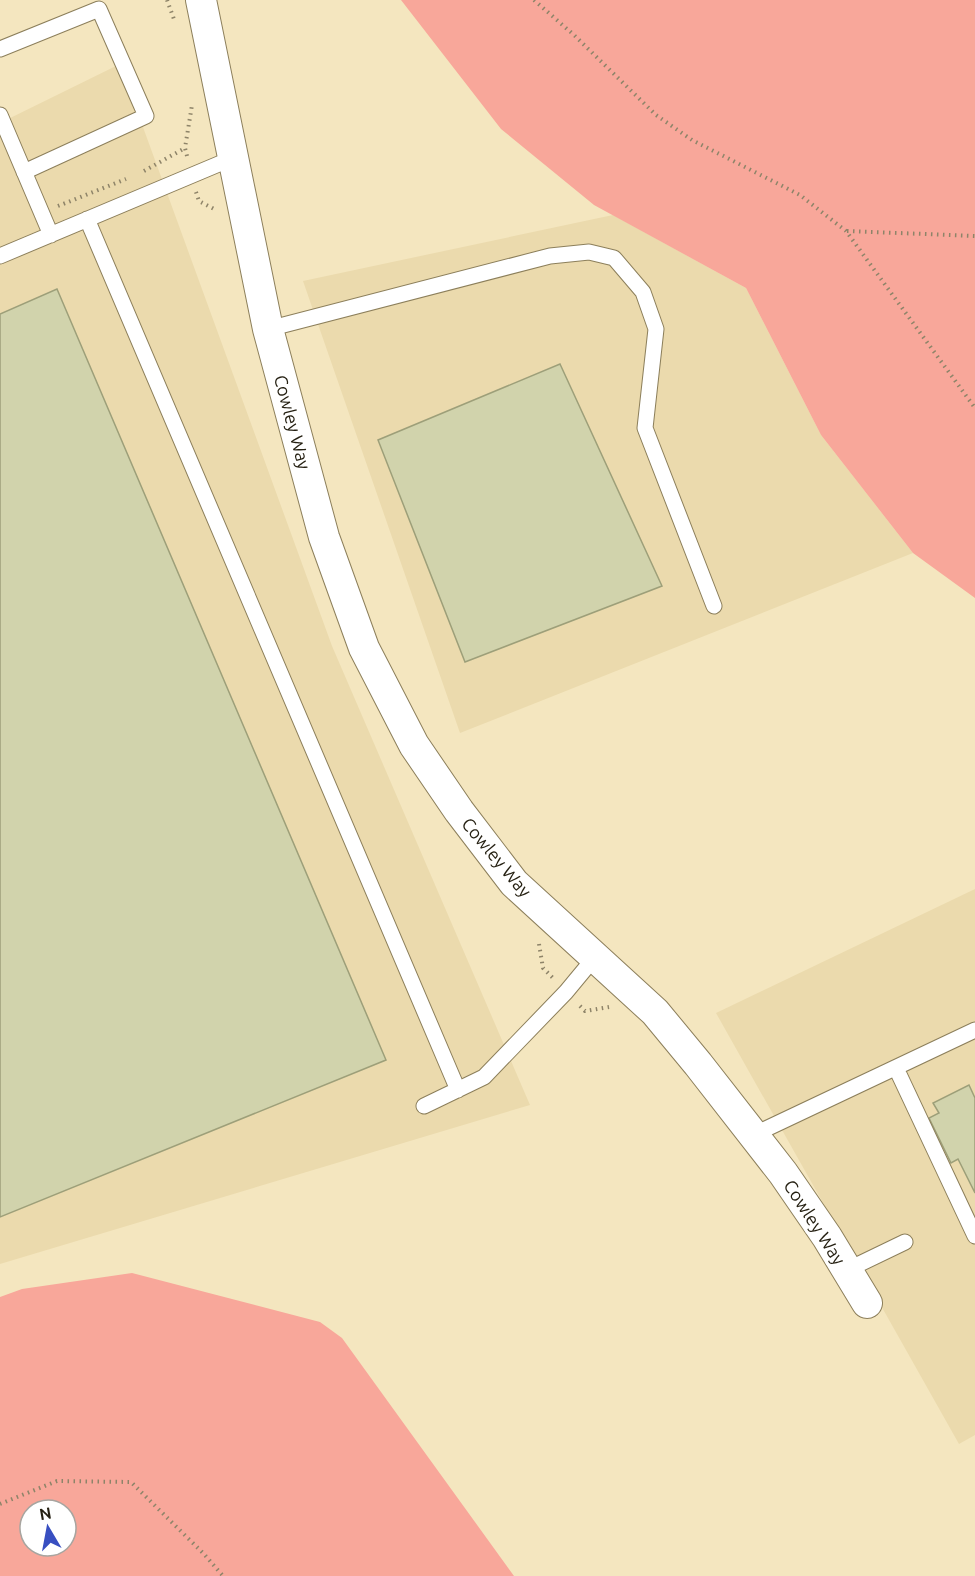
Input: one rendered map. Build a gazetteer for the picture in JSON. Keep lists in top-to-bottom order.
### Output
{
  "streets": {
    "street": ["Cowley Way"]
  },
  "north": "top"
}
